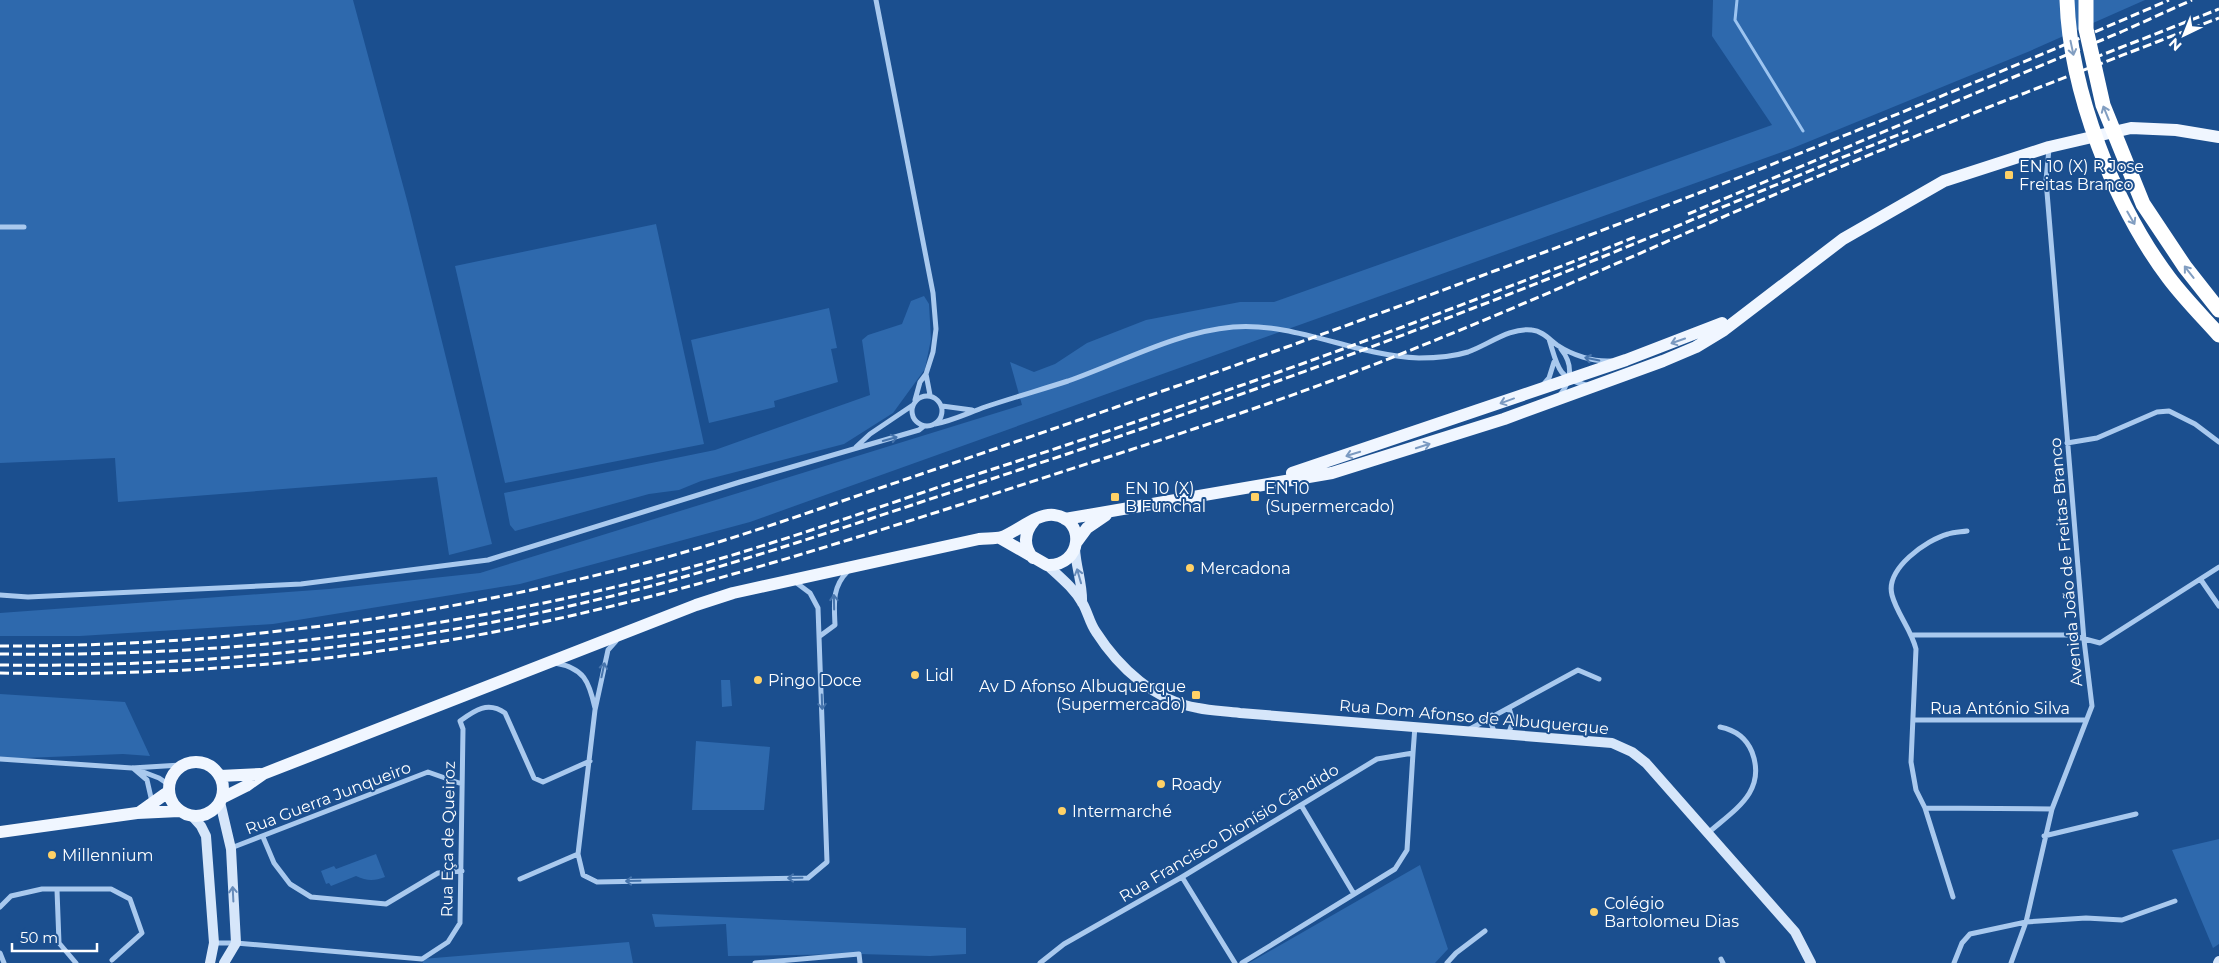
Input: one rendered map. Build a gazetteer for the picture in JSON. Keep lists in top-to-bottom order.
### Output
{
  "streets": {
    "main road": ["Rua Dom Afonso de Albuquerque"],
    "street": [
      "Avenida João de Freitas Branco",
      "Rua António Silva",
      "Rua Guerra Junqueiro",
      "Rua Francisco Dionísio Cândido",
      "Rua Eça de Queiroz"
    ]
  },
  "crossings": [
    ["Avenida João de Freitas Branco", "Rua António Silva"],
    ["Rua Guerra Junqueiro", "Rua Eça de Queiroz"]
  ],
  "places": {
    "transit": [
      "EN 10 (X) R Jose Freitas Branco",
      "EN 10 (X) B Funchal",
      "EN 10 (Supermercado)",
      "Av D Afonso Albuquerque (Supermercado)"
    ],
    "other": [
      "Mercadona",
      "Lidl",
      "Pingo Doce",
      "Roady",
      "Intermarché",
      "Millennium",
      "Colégio Bartolomeu Dias"
    ]
  },
  "scale_bar": "50 m",
  "north": "bottom left"
}
